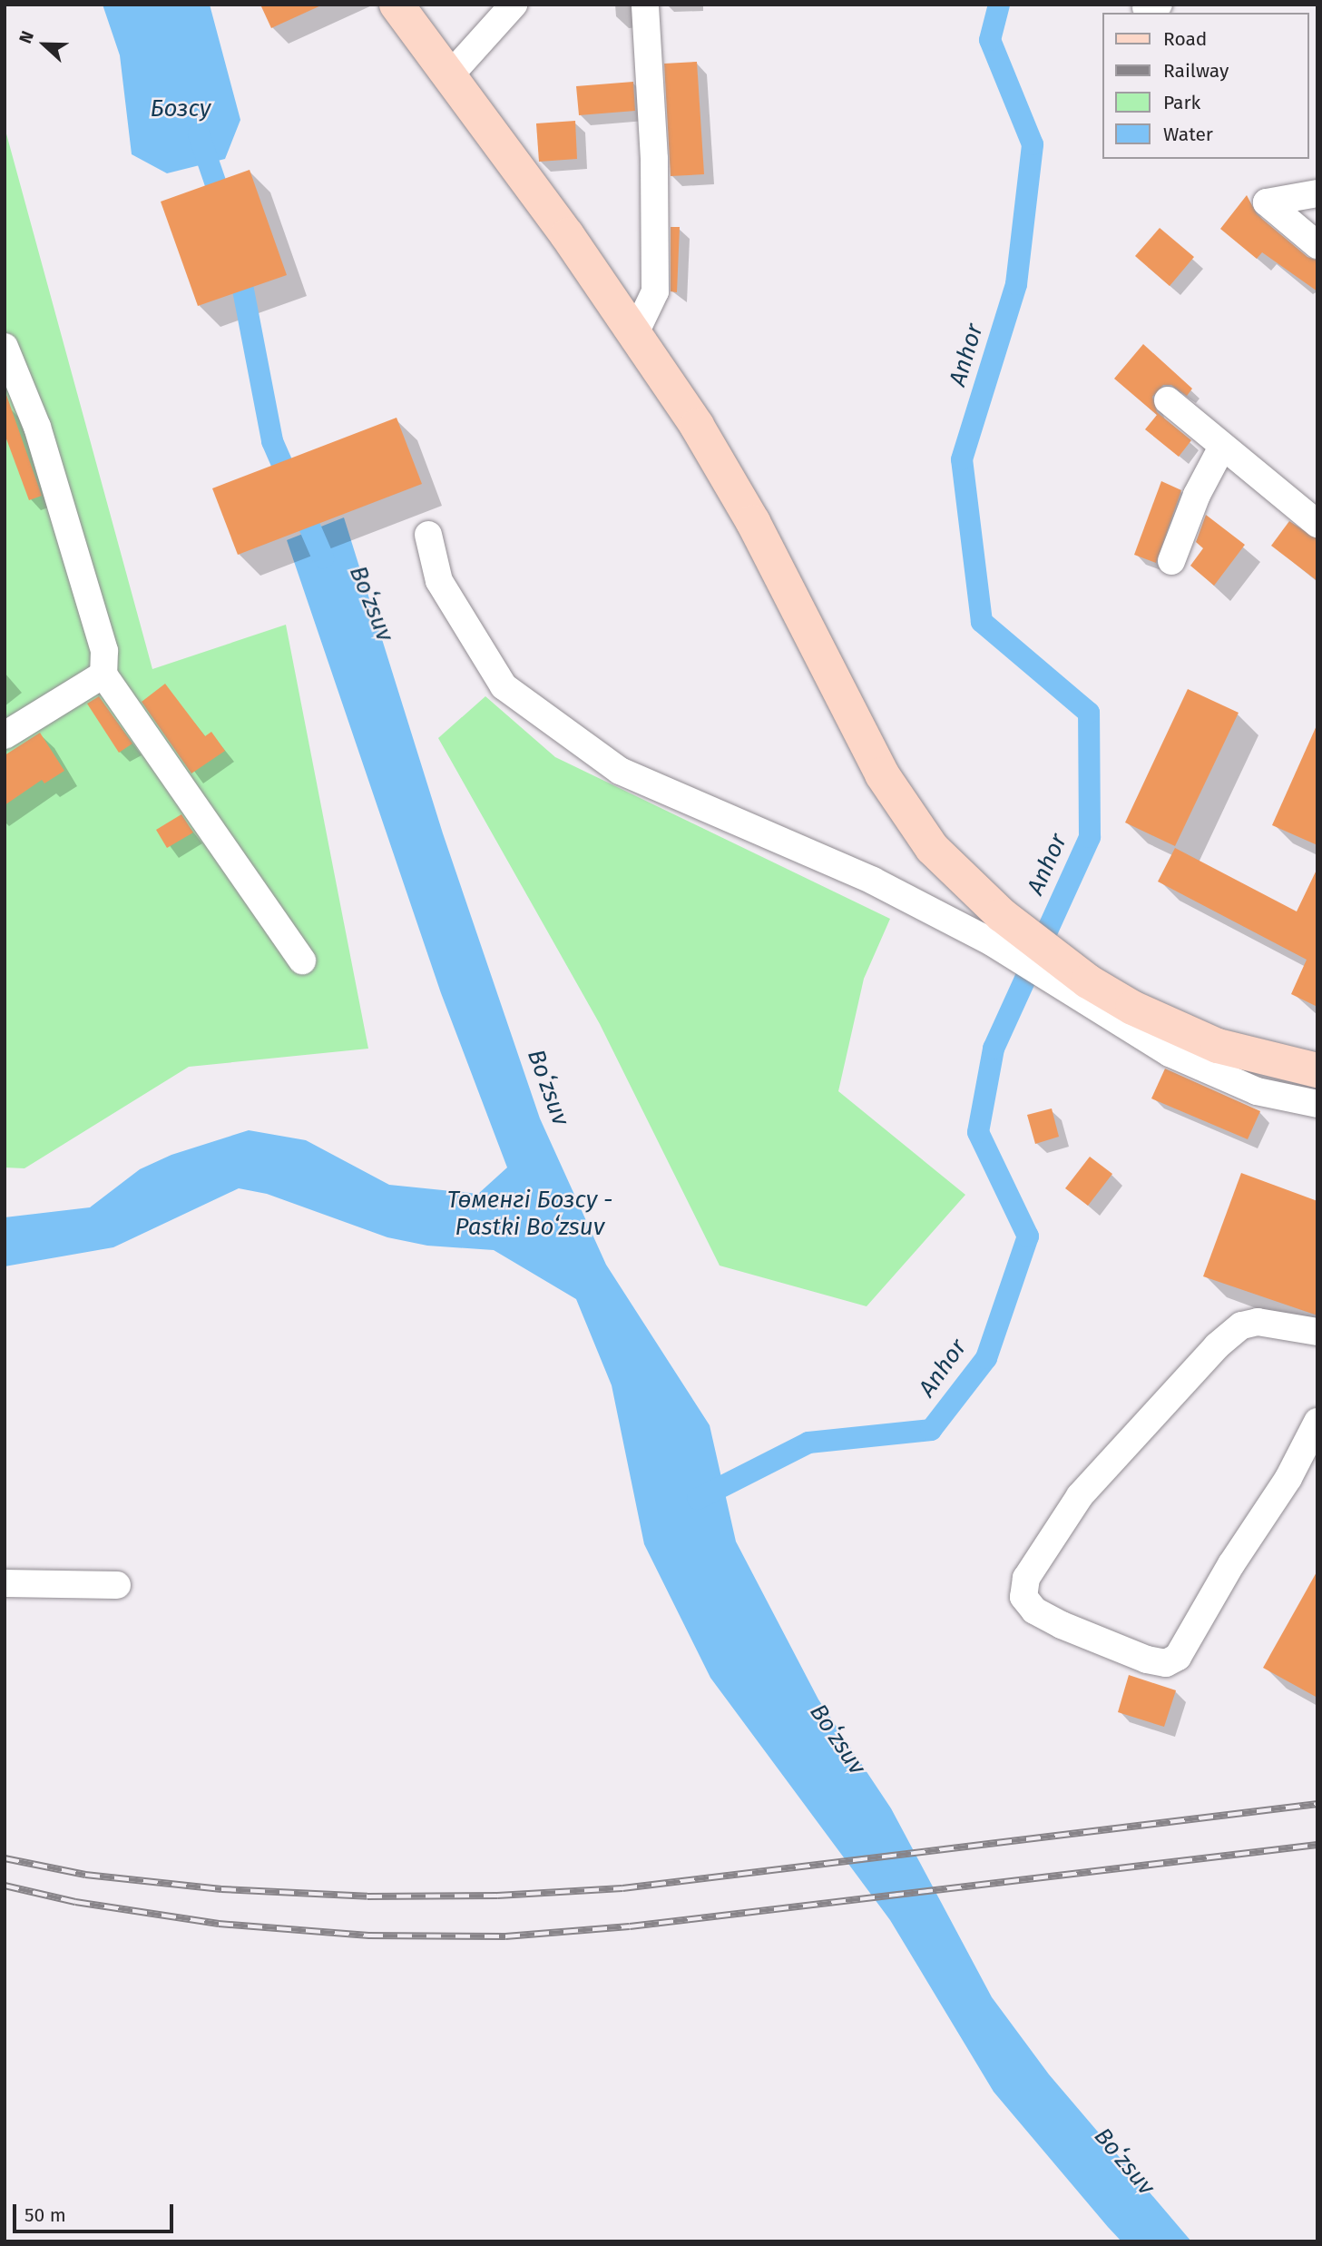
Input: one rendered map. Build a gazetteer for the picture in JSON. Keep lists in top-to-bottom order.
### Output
{
  "water": [
    "Бозсу",
    "Anhor",
    "Boʻzsuv",
    "Төменгі Бозсу - Pastki Boʻzsuv"
  ],
  "legend": [
    "Road",
    "Railway",
    "Park",
    "Water"
  ],
  "scale_bar": "50 m",
  "north": "left"
}
